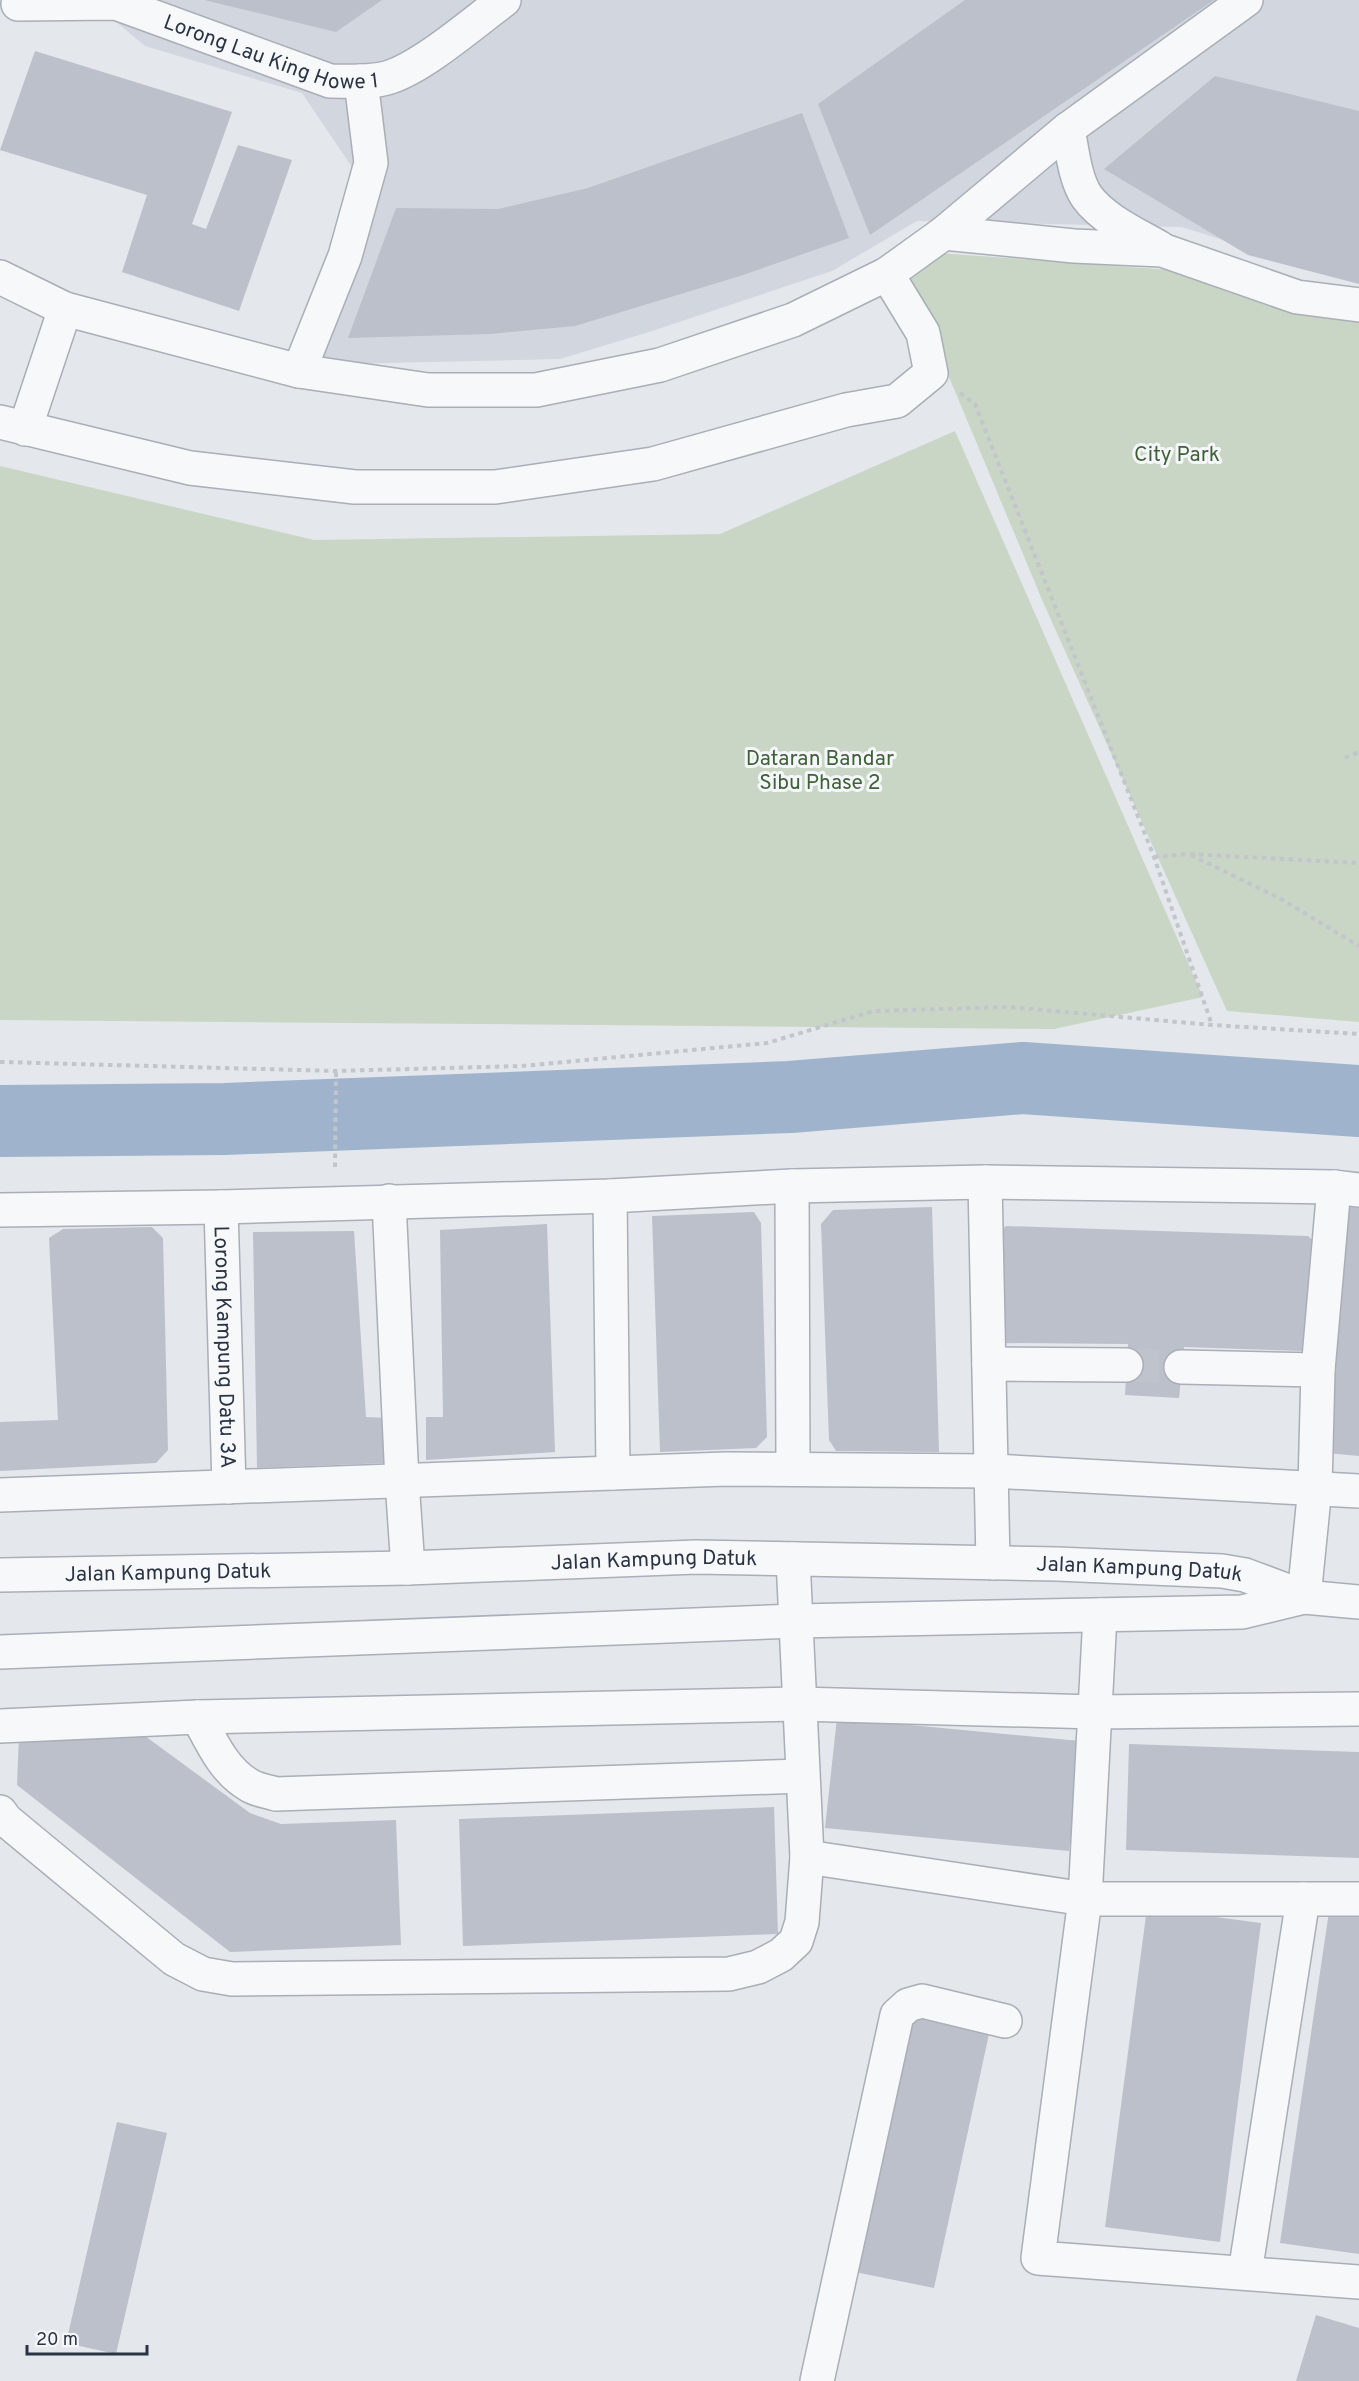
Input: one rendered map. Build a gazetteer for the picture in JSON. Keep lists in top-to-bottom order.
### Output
{
  "streets": {
    "street": ["Lorong Lau King Howe 1", "Lorong Kampung Datu 3A", "Jalan Kampung Datuk"]
  },
  "parks": ["City Park", "Dataran Bandar Sibu Phase 2"],
  "scale_bar": "20 m"
}
